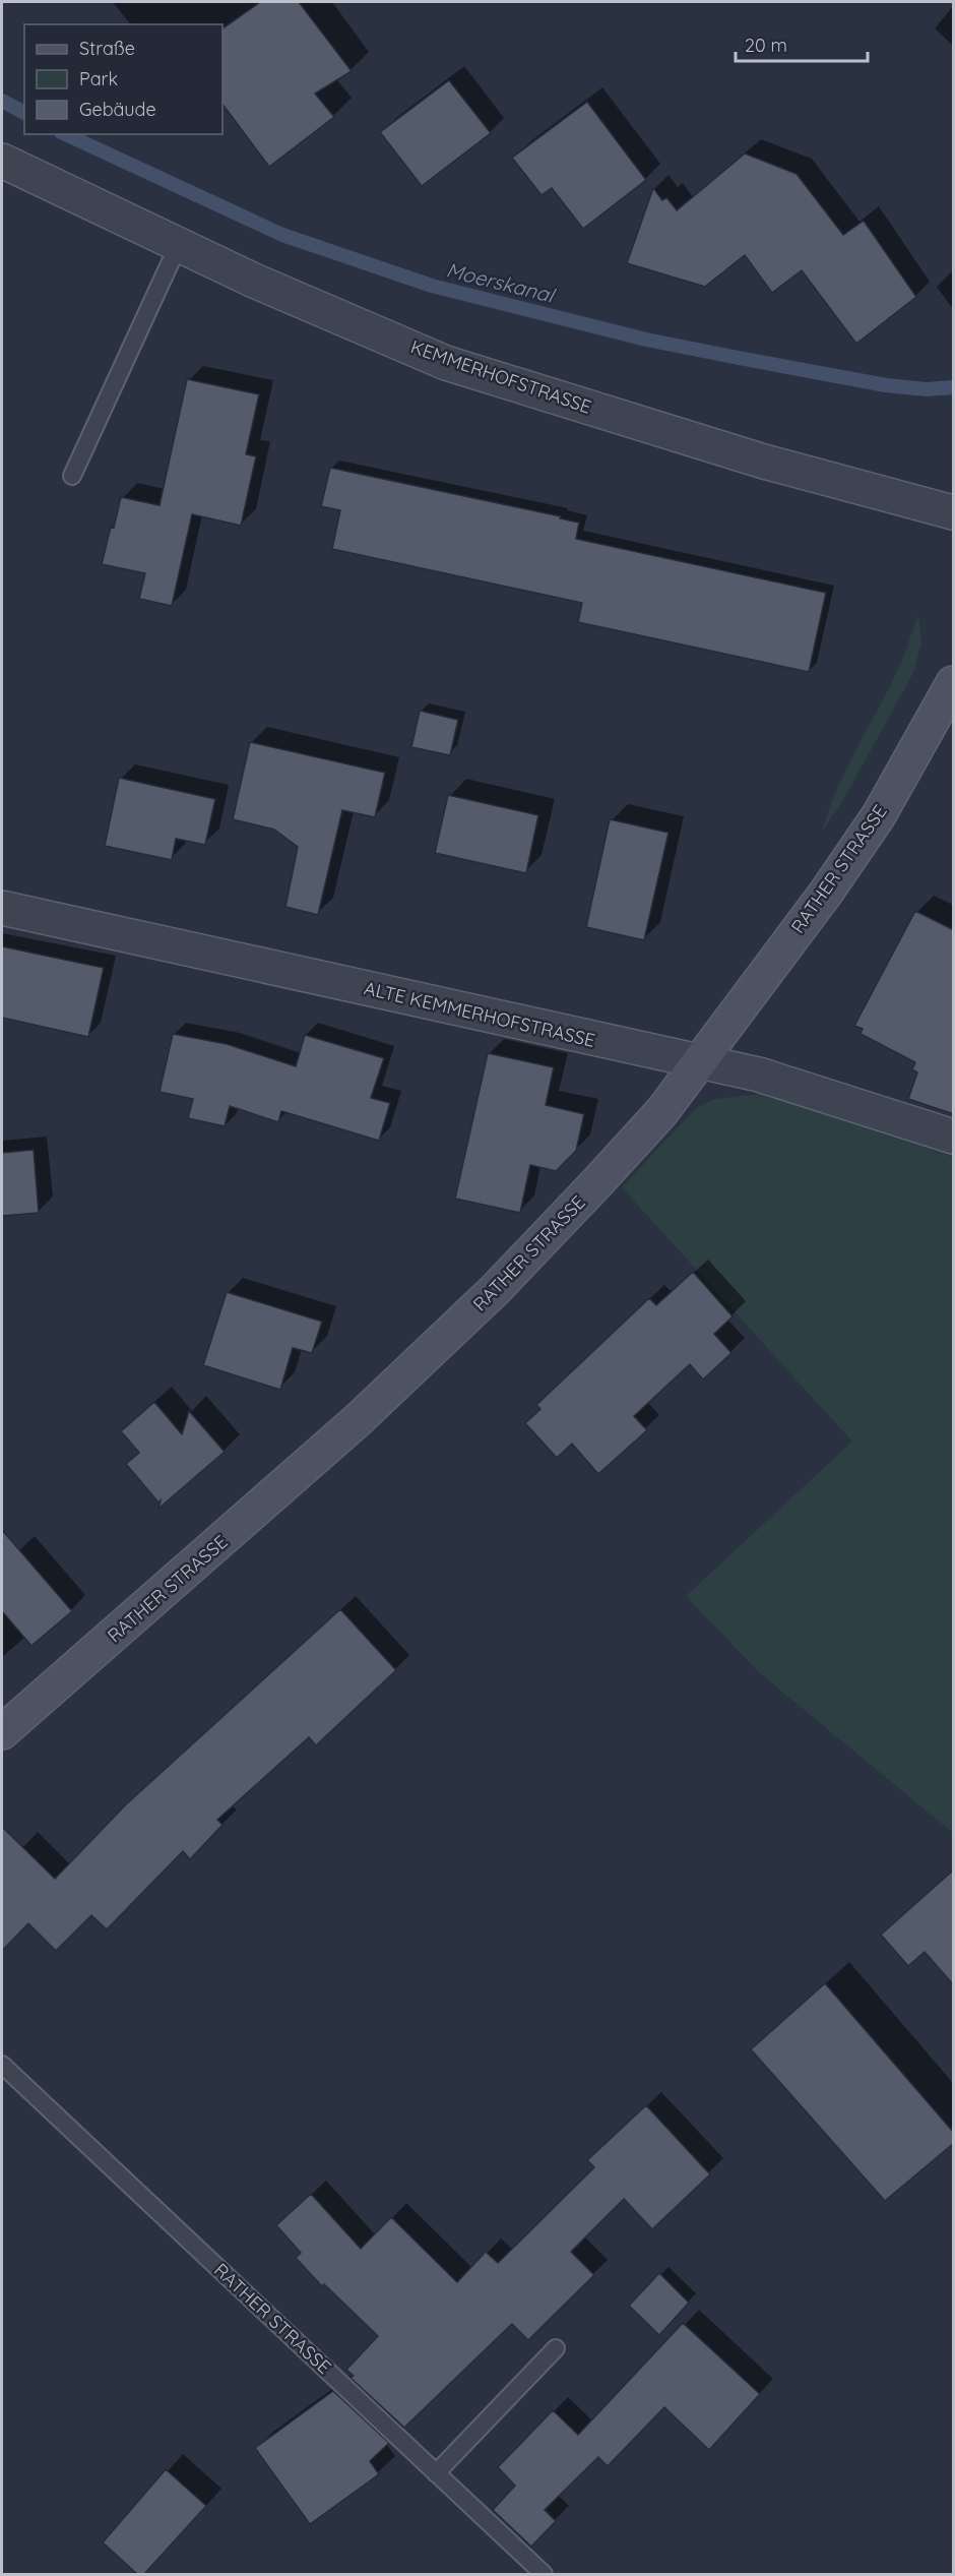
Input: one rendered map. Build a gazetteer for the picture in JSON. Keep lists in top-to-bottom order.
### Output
{
  "streets": {
    "street": ["KEMMERHOFSTRASSE", "RATHER STRASSE", "ALTE KEMMERHOFSTRASSE"]
  },
  "crossings": [
    ["RATHER STRASSE", "ALTE KEMMERHOFSTRASSE"]
  ],
  "water": ["Moerskanal"],
  "legend": ["Straße", "Park", "Gebäude"],
  "scale_bar": "20 m"
}
